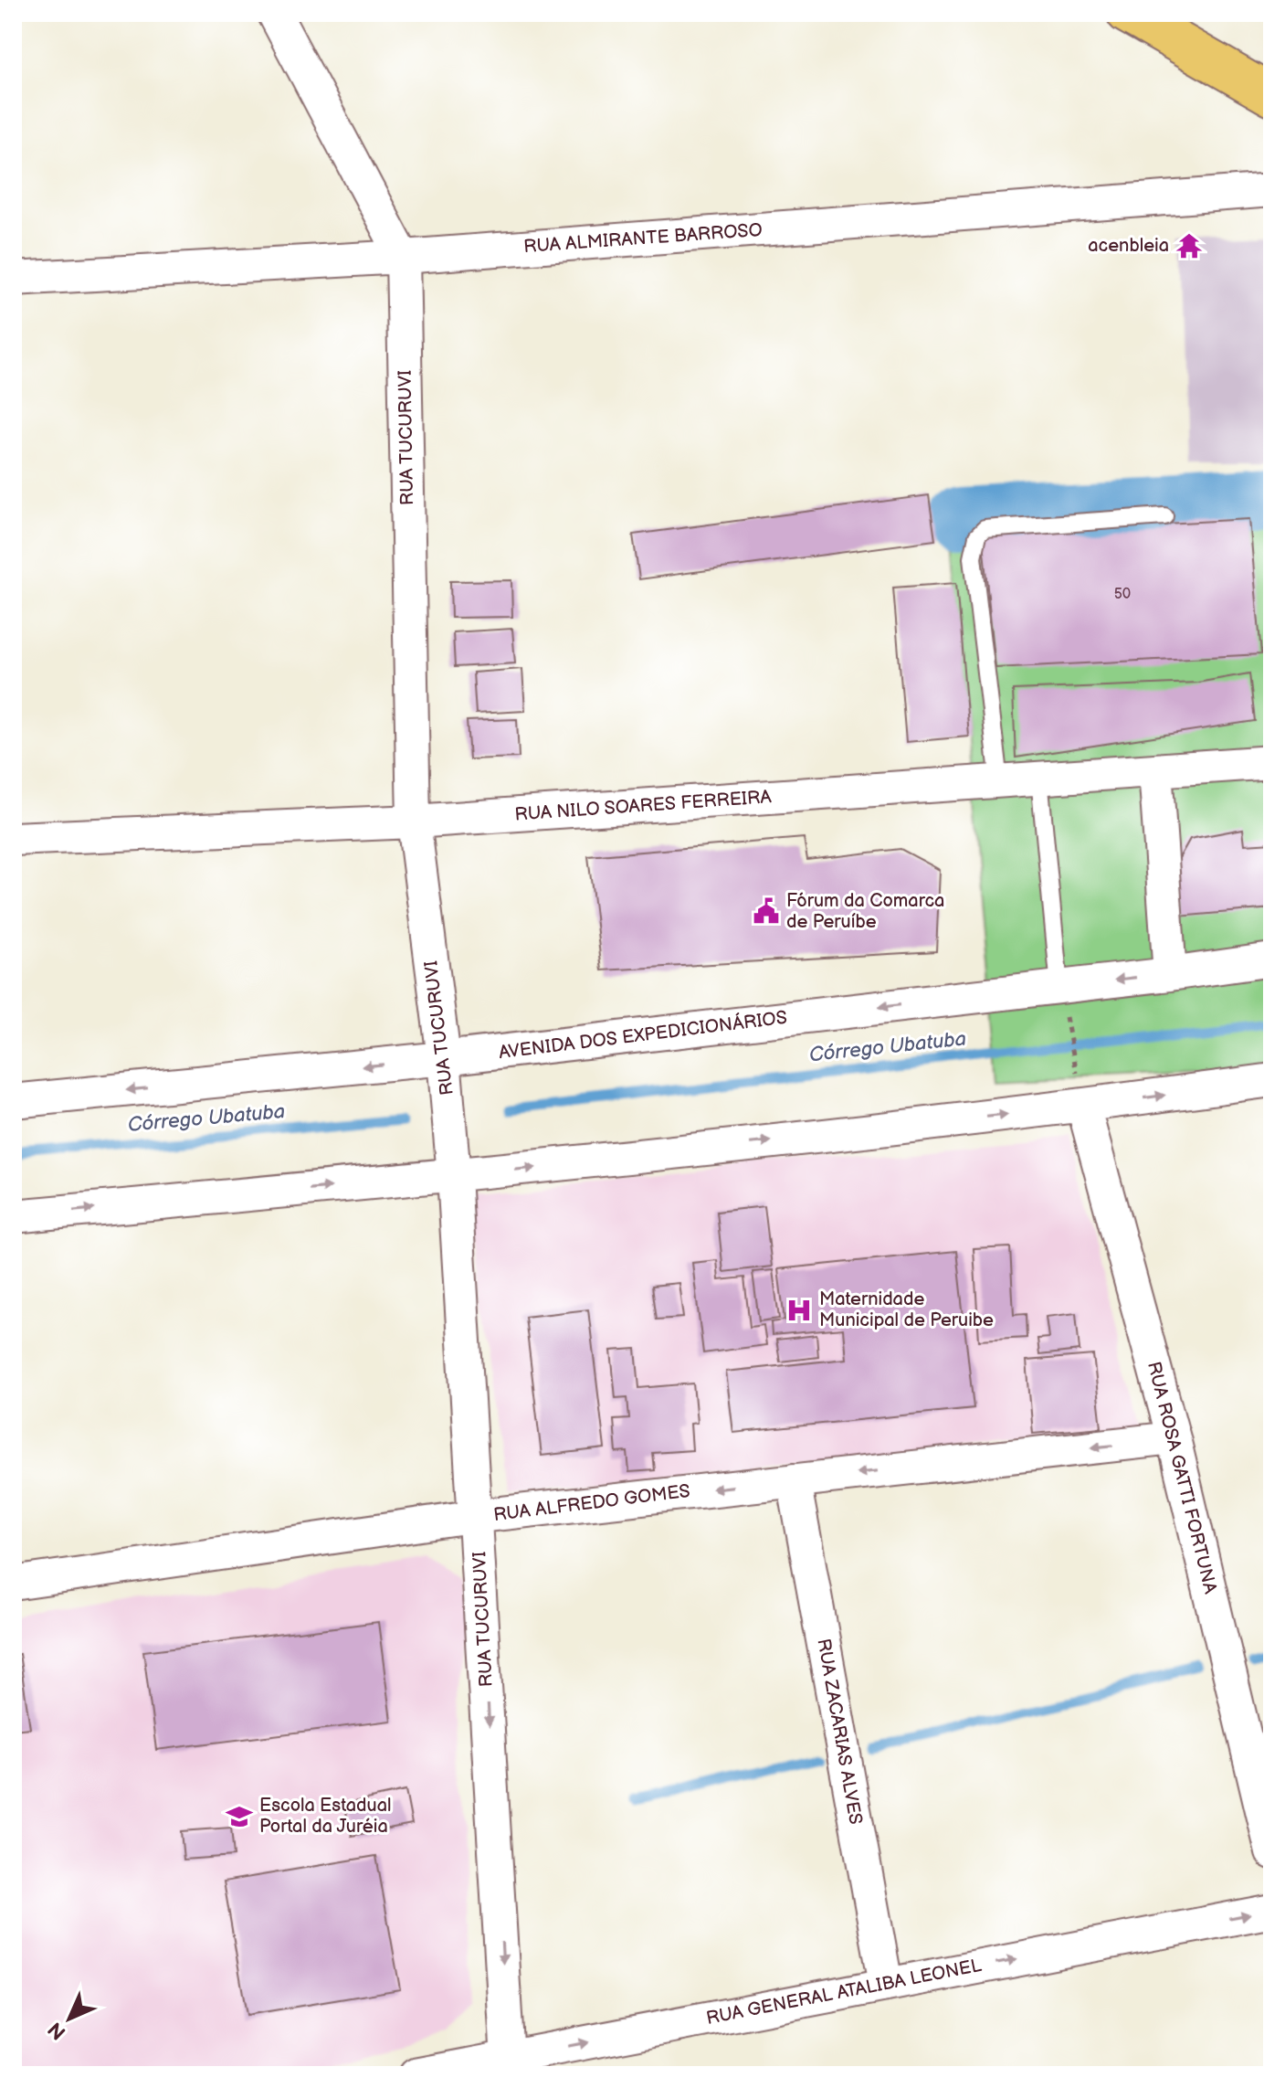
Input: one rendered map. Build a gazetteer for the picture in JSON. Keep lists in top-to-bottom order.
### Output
{
  "streets": {
    "street": [
      "RUA ALMIRANTE BARROSO",
      "RUA TUCURUVI",
      "RUA NILO SOARES FERREIRA",
      "AVENIDA DOS EXPEDICIONÁRIOS",
      "RUA ROSA GATTI FORTUNA",
      "RUA ALFREDO GOMES",
      "RUA ZACARIAS ALVES",
      "RUA GENERAL ATALIBA LEONEL"
    ]
  },
  "crossings": [
    ["RUA ALMIRANTE BARROSO", "RUA TUCURUVI"],
    ["RUA TUCURUVI", "RUA NILO SOARES FERREIRA"],
    ["RUA TUCURUVI", "AVENIDA DOS EXPEDICIONÁRIOS"],
    ["RUA TUCURUVI", "RUA ALFREDO GOMES"],
    ["RUA TUCURUVI", "RUA GENERAL ATALIBA LEONEL"],
    ["RUA ROSA GATTI FORTUNA", "RUA ALFREDO GOMES"],
    ["RUA ALFREDO GOMES", "RUA ZACARIAS ALVES"],
    ["RUA ZACARIAS ALVES", "RUA GENERAL ATALIBA LEONEL"]
  ],
  "one_way": ["RUA ALFREDO GOMES", "RUA GENERAL ATALIBA LEONEL"],
  "water": ["Córrego Ubatuba"],
  "places": {
    "temple": ["acenbleia"],
    "public building": ["Fórum da Comarca de Peruíbe"],
    "hospital": ["Maternidade Municipal de Peruibe"],
    "school or university": ["Escola Estadual Portal da Juréia"]
  },
  "house_numbers": ["50"],
  "north": "bottom left"
}
